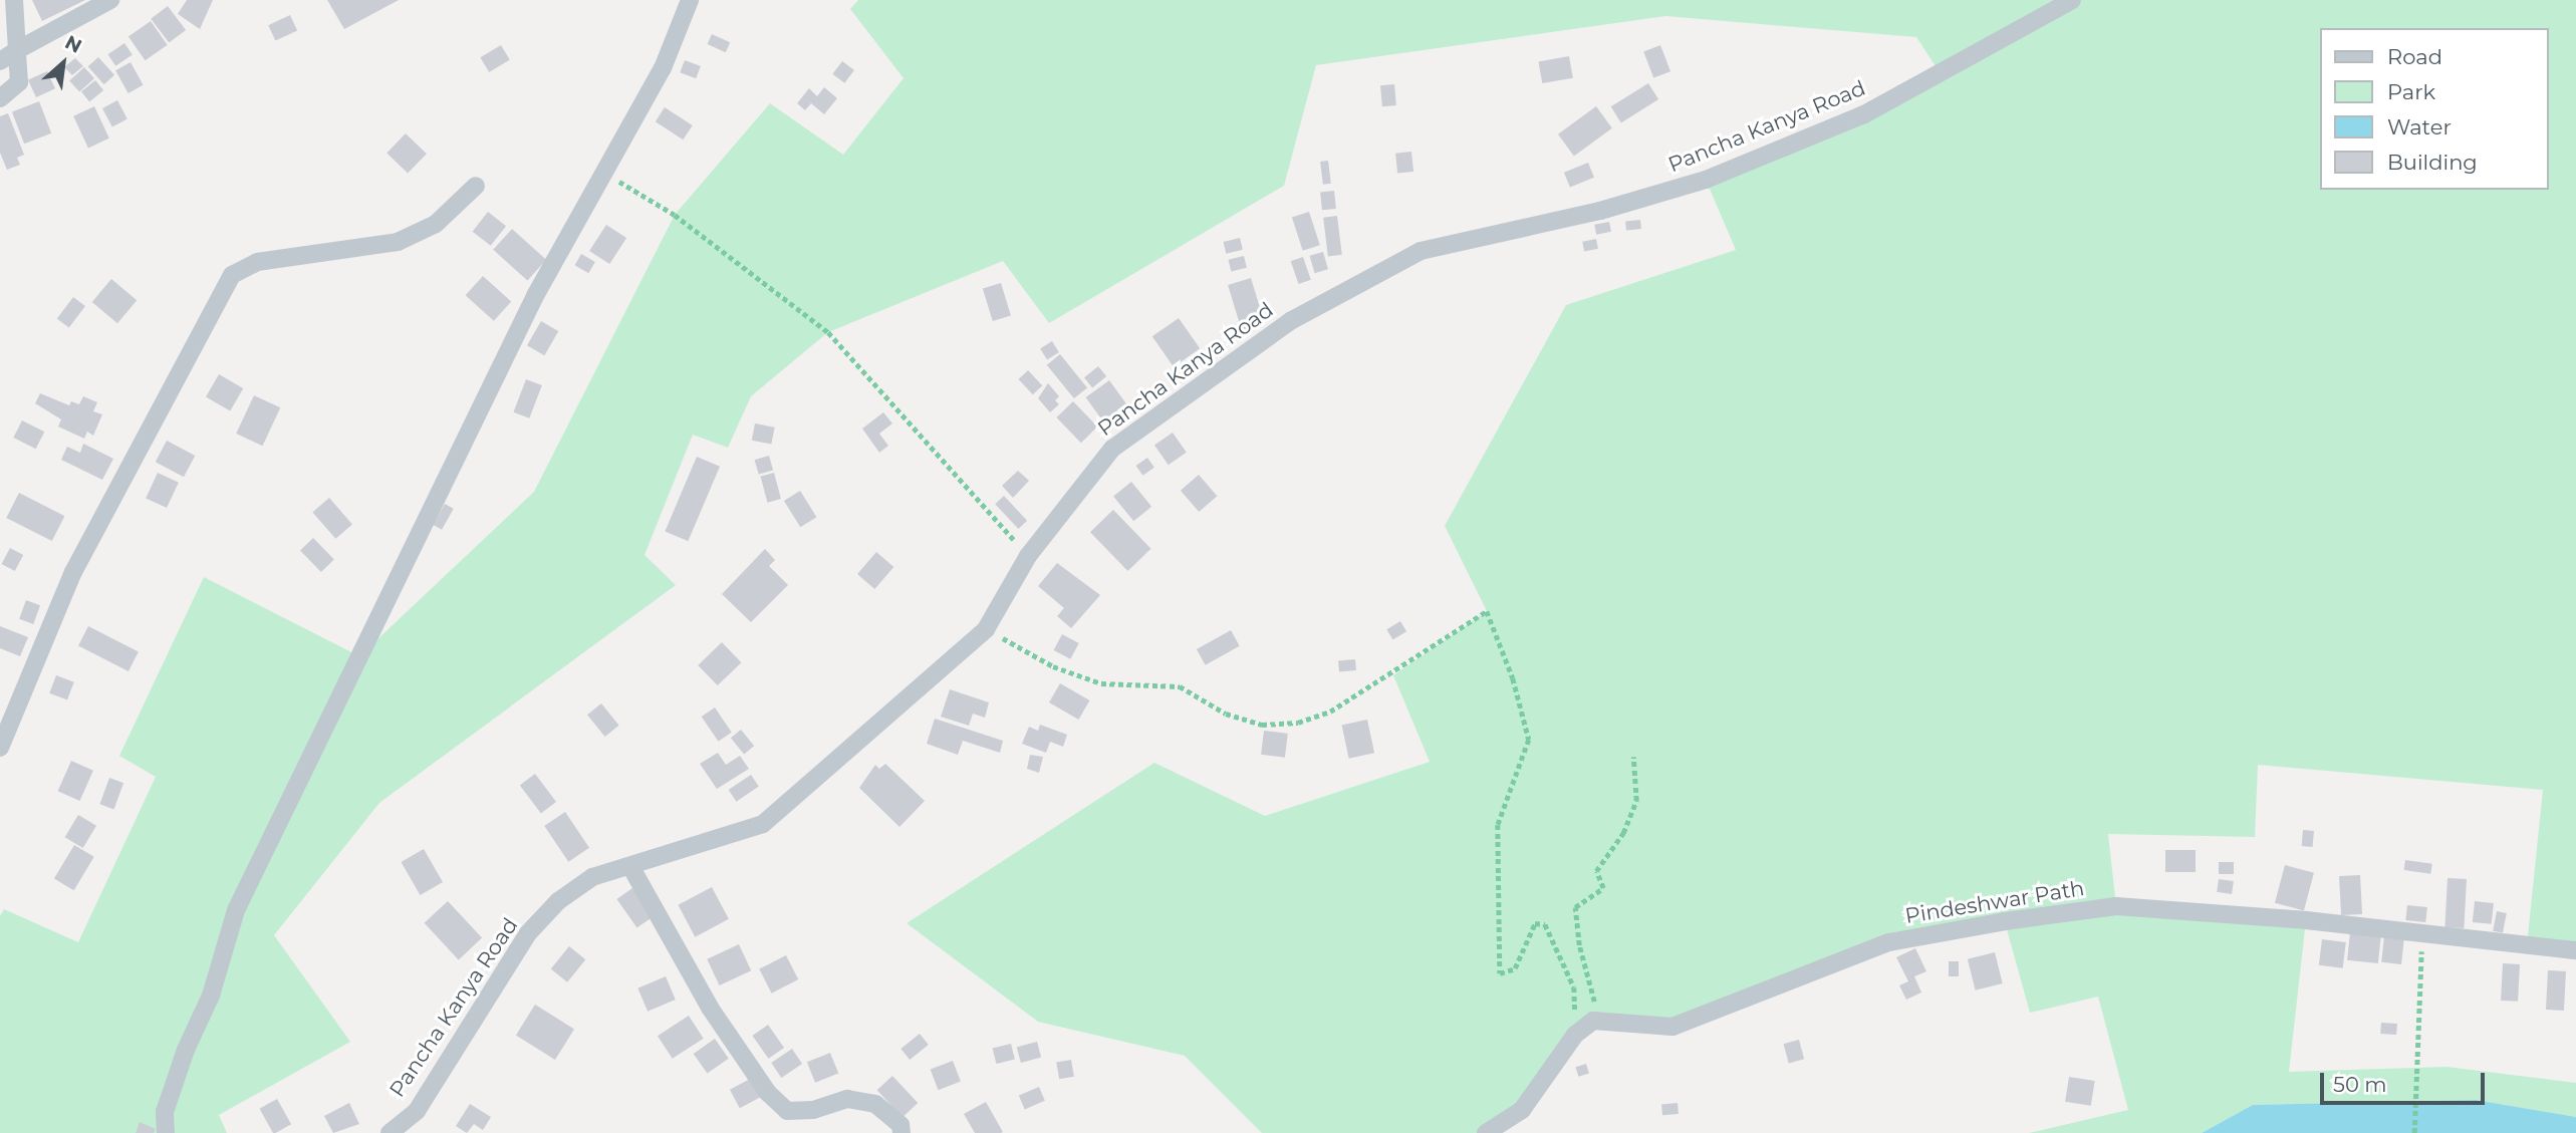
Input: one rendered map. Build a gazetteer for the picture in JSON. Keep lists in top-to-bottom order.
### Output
{
  "streets": {
    "street": ["Pancha Kanya Road", "Pindeshwar Path"]
  },
  "legend": [
    "Road",
    "Park",
    "Water",
    "Building"
  ],
  "scale_bar": "50 m",
  "north": "top right"
}
